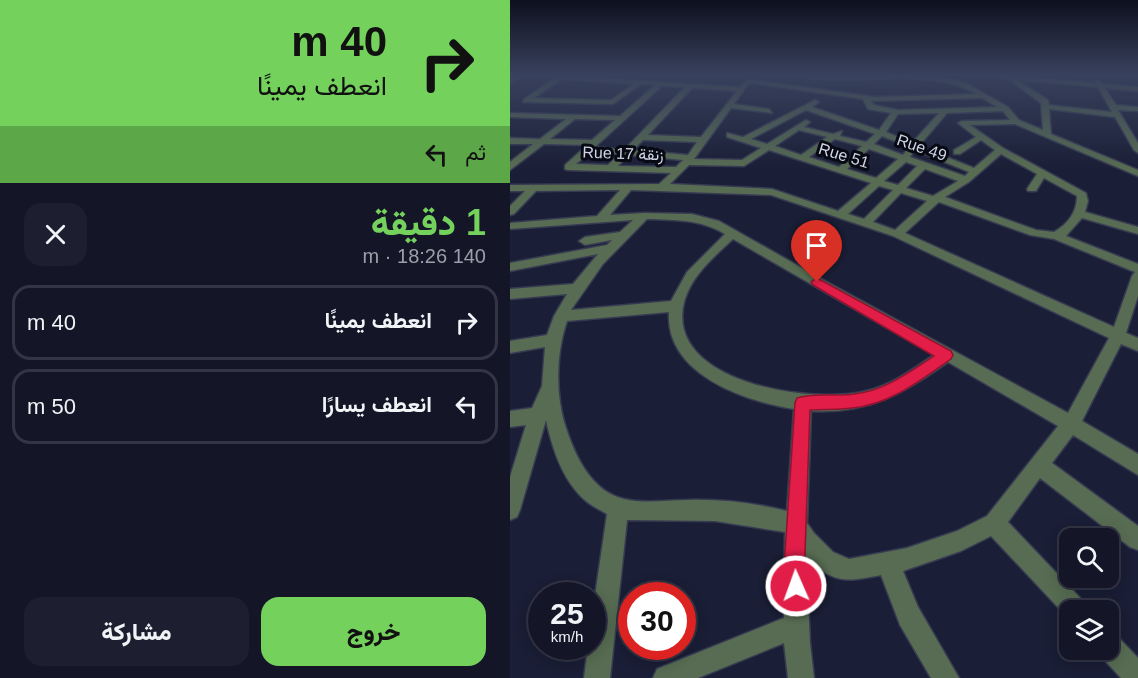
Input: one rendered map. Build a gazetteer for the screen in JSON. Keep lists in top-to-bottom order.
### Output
{
  "streets": {
    "street": ["Rue 49", "Rue 17 زنقة", "Rue 51"]
  },
  "page": {
    "turn": ["40 m", "انعطف يمينًا"],
    "then": "ثم",
    "heading": ["1 دقيقة", "140 m · 18:26"],
    "list": [
      {
        "name": "انعطف يمينًا",
        "value": "40 m"
      },
      {
        "name": "انعطف يسارًا",
        "value": "50 m"
      }
    ],
    "speed": "25 km/h",
    "limit": "30",
    "buttons": ["خروج", "مشاركة"]
  }
}
